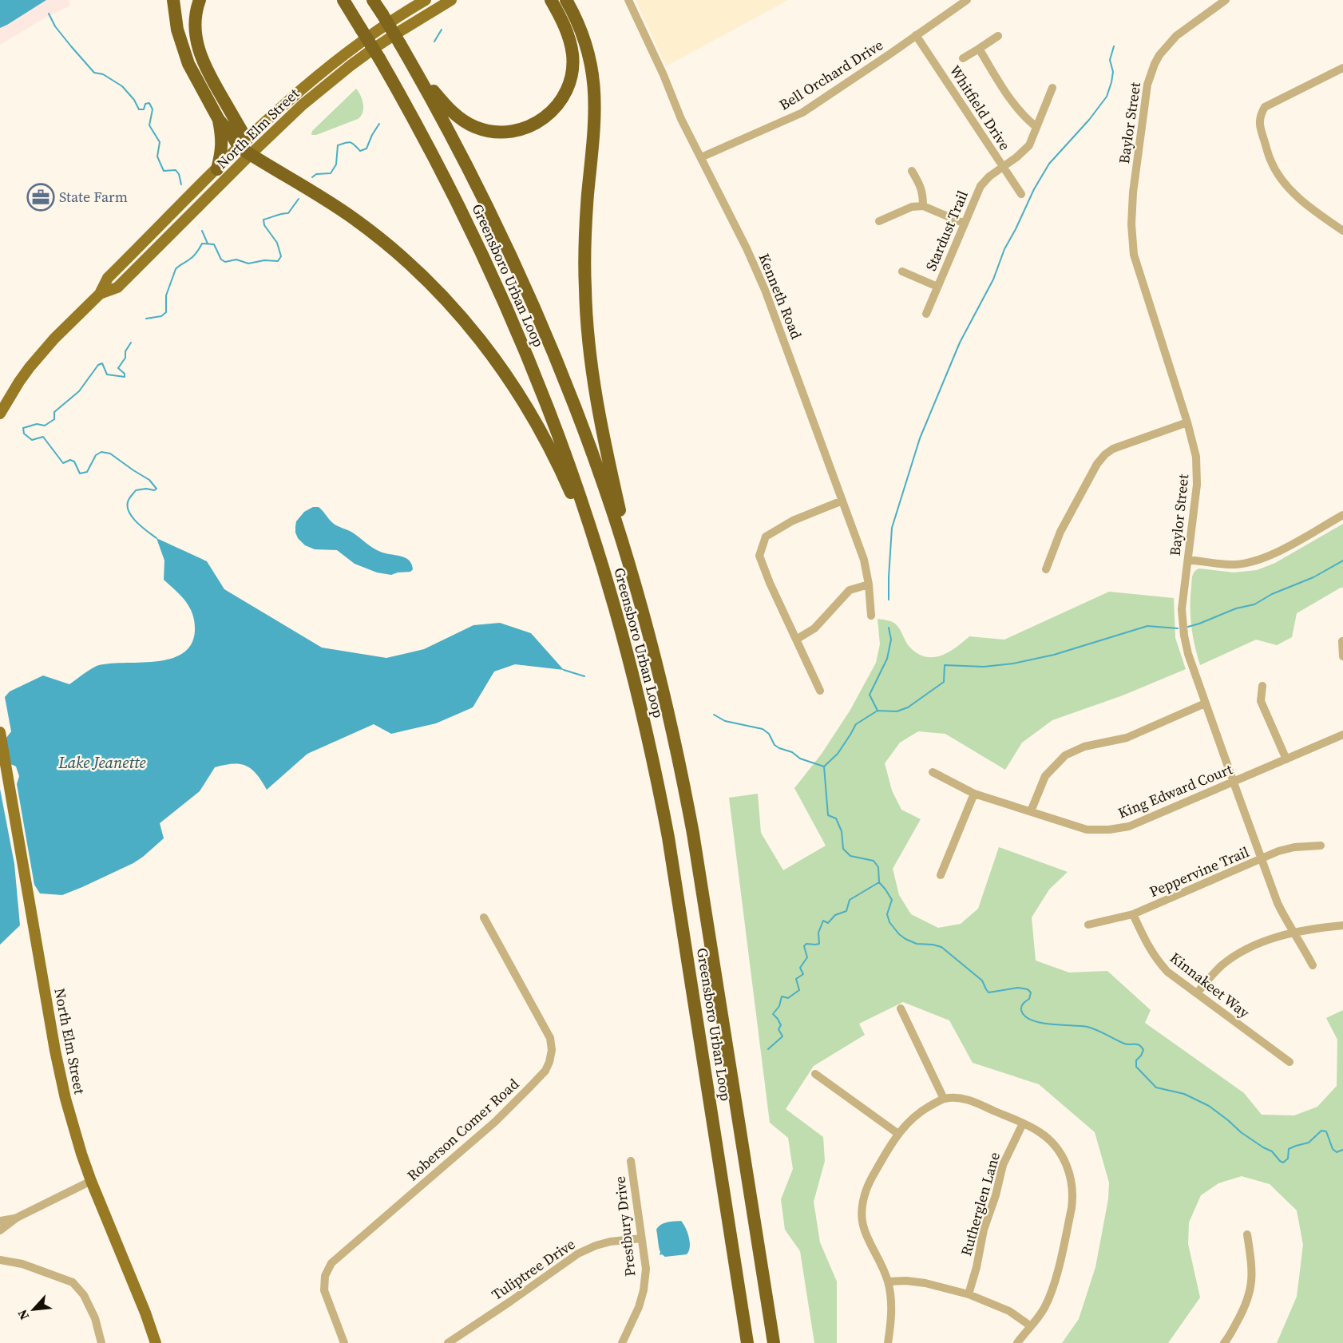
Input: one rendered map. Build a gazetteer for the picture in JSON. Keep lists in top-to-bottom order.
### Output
{
  "streets": {
    "highway": ["Greensboro Urban Loop"],
    "main road": ["North Elm Street"],
    "street": [
      "Bell Orchard Drive",
      "Whitfield Drive",
      "Baylor Street",
      "Stardust Trail",
      "Kenneth Road",
      "King Edward Court",
      "Peppervine Trail",
      "Kinnakeet Way",
      "Roberson Comer Road",
      "Rutherglen Lane",
      "Prestbury Drive",
      "Tuliptree Drive"
    ]
  },
  "crossings": [
    ["Bell Orchard Drive", "Whitfield Drive"],
    ["Bell Orchard Drive", "Kenneth Road"],
    ["Whitfield Drive", "Stardust Trail"],
    ["Baylor Street", "King Edward Court"],
    ["Baylor Street", "Peppervine Trail"],
    ["Peppervine Trail", "Kinnakeet Way"],
    ["Prestbury Drive", "Tuliptree Drive"]
  ],
  "water": ["Lake Jeanette"],
  "places": {
    "office": ["State Farm"]
  },
  "north": "bottom left"
}
